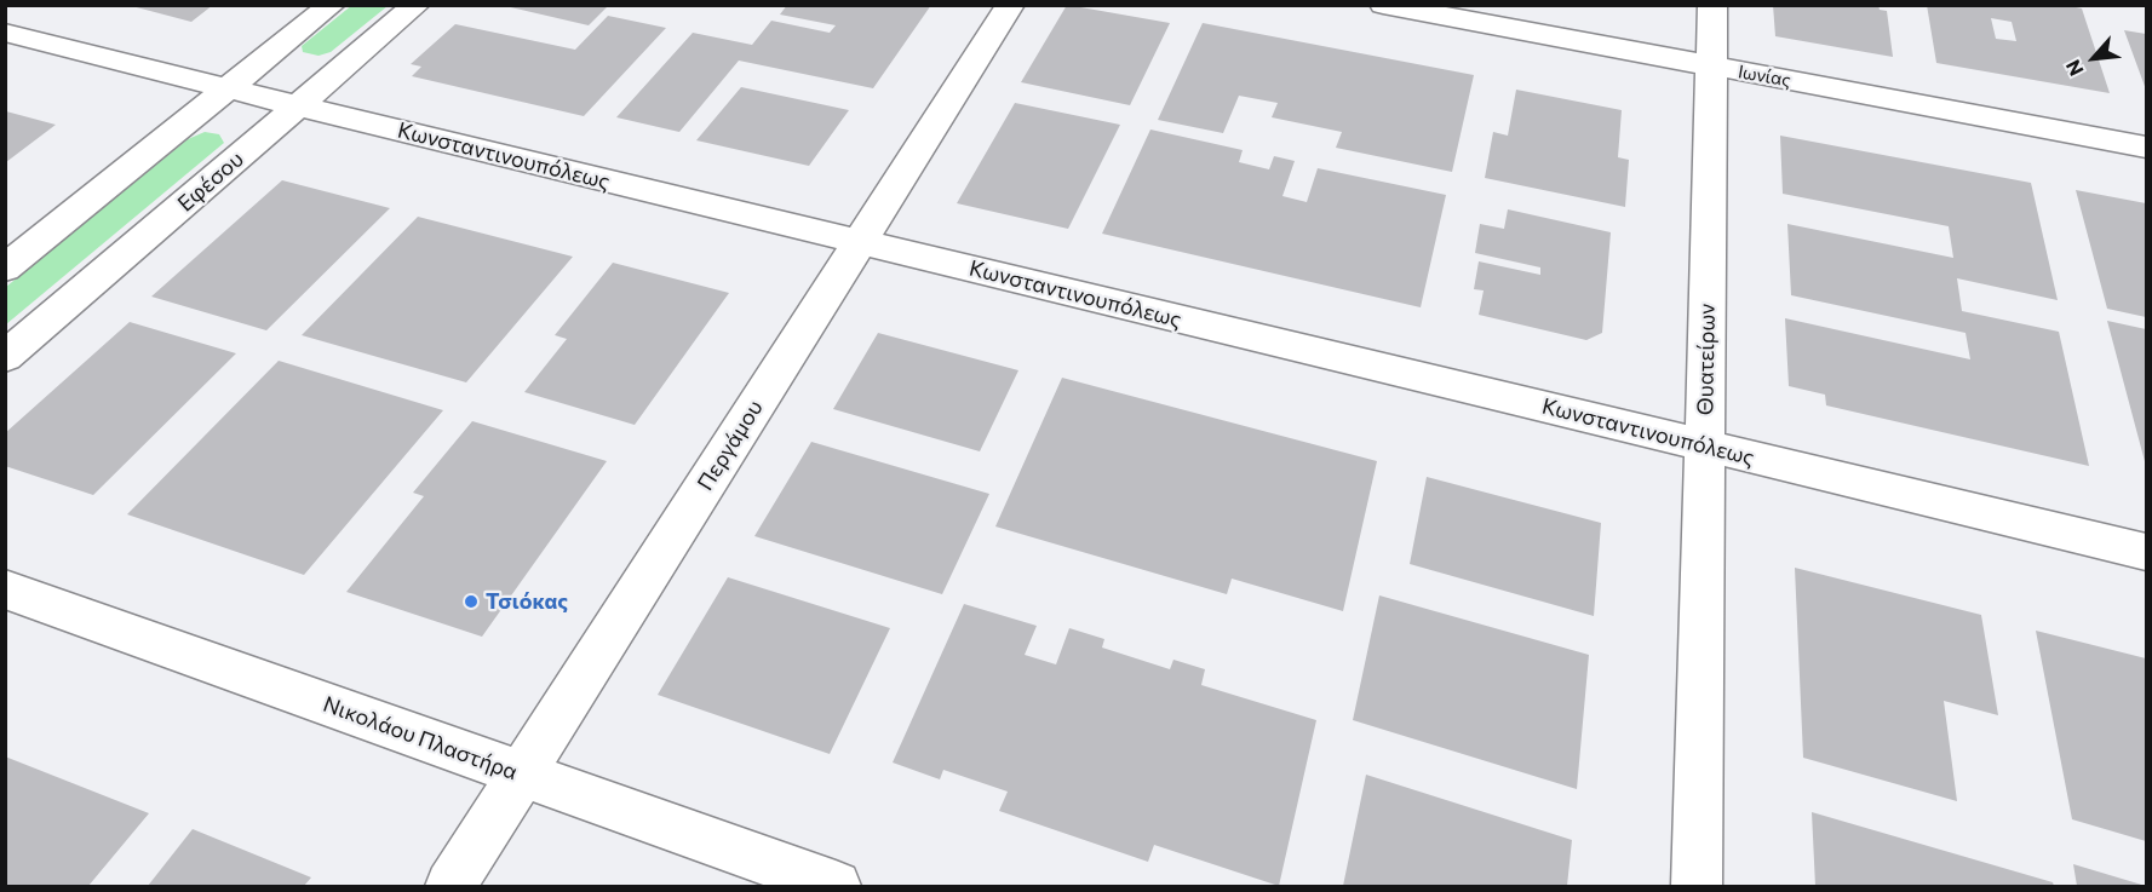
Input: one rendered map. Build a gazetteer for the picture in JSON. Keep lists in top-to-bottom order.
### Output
{
  "streets": {
    "street": [
      "Ιωνίας",
      "Κωνσταντινουπόλεως",
      "Εφέσου",
      "Θυατείρων",
      "Περγάμου",
      "Νικολάου Πλαστήρα"
    ]
  },
  "crossings": [
    ["Ιωνίας", "Θυατείρων"],
    ["Κωνσταντινουπόλεως", "Εφέσου"],
    ["Κωνσταντινουπόλεως", "Θυατείρων"],
    ["Κωνσταντινουπόλεως", "Περγάμου"],
    ["Περγάμου", "Νικολάου Πλαστήρα"]
  ],
  "places": ["Τσιόκας"],
  "north": "bottom left"
}
